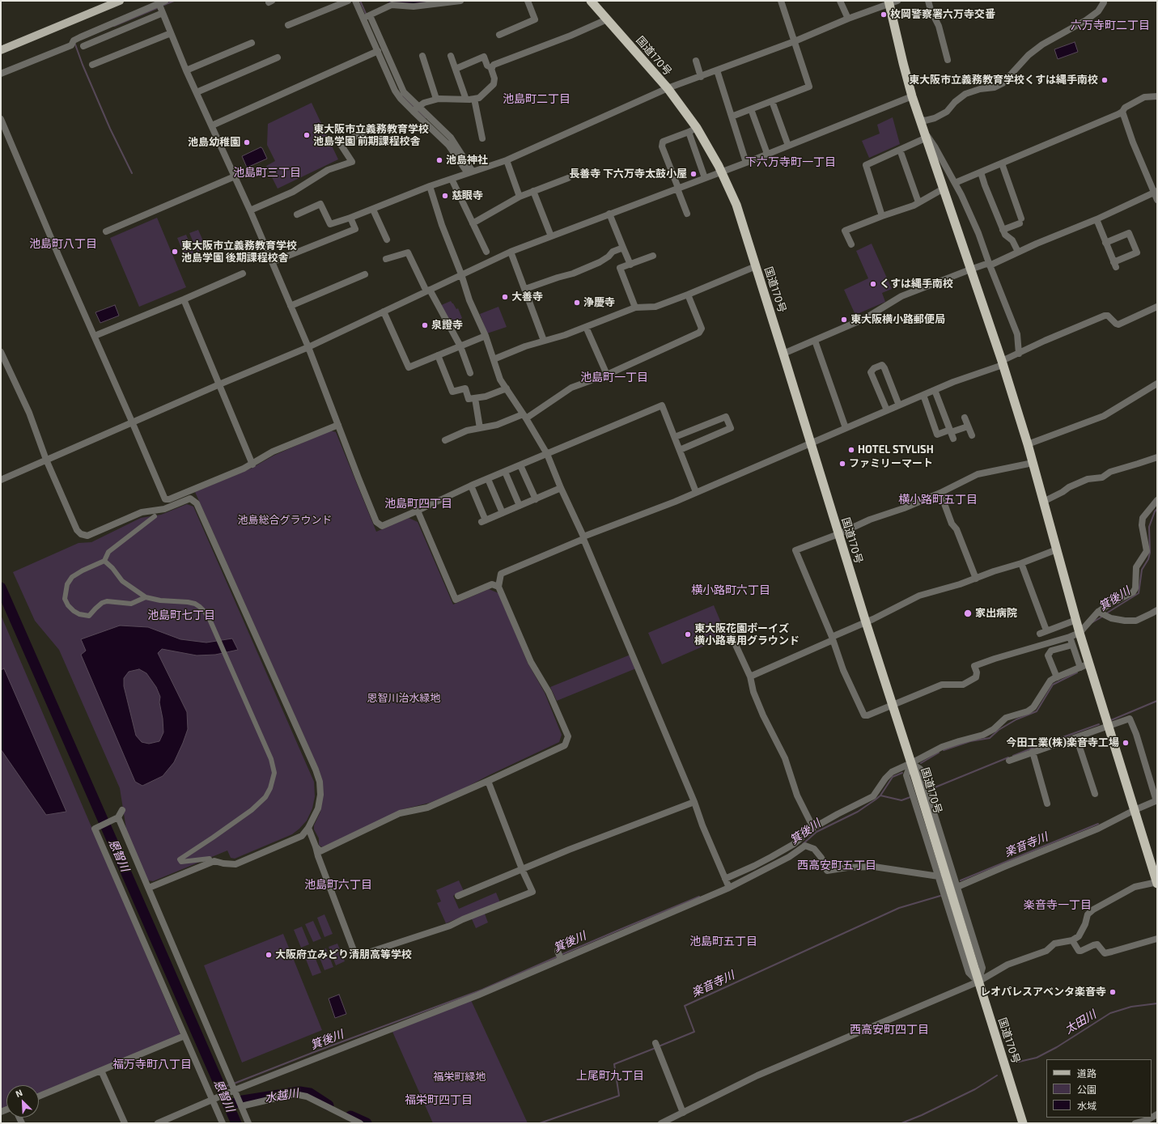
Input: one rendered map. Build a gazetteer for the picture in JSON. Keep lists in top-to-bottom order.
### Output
{
  "streets": {
    "highway": ["国道170号"]
  },
  "districts": [
    "六万寺町二丁目",
    "池島町二丁目",
    "下六万寺町一丁目",
    "池島町三丁目",
    "池島町八丁目",
    "池島町一丁目",
    "横小路町五丁目",
    "池島町四丁目",
    "横小路町六丁目",
    "池島町七丁目",
    "西高安町五丁目",
    "池島町六丁目",
    "楽音寺一丁目",
    "池島町五丁目",
    "西高安町四丁目",
    "福万寺町八丁目",
    "上尾町九丁目",
    "福栄町四丁目"
  ],
  "water": [
    "箕後川",
    "楽音寺川",
    "恩智川",
    "太田川",
    "水越川"
  ],
  "parks": ["池島総合グラウンド", "恩智川治水緑地", "福栄町緑地"],
  "places": [
    "枚岡警察署六万寺交番",
    "東大阪市立義務教育学校くすは縄手南校",
    "東大阪市立義務教育学校 池島学園 前期課程校舎",
    "池島幼稚園",
    "池島神社",
    "長善寺 下六万寺太鼓小屋",
    "慈眼寺",
    "東大阪市立義務教育学校 池島学園 後期課程校舎",
    "くすは縄手南校",
    "大善寺",
    "浄慶寺",
    "東大阪横小路郵便局",
    "泉證寺",
    "HOTEL STYLISH",
    "ファミリーマート",
    "家出病院",
    "東大阪花園ボーイズ 横小路専用グラウンド",
    "今田工業(株)楽音寺工場",
    "大阪府立みどり清朋高等学校",
    "レオパレスアベンタ楽音寺"
  ],
  "legend": ["道路", "公園", "水域"],
  "north": "top left"
}
